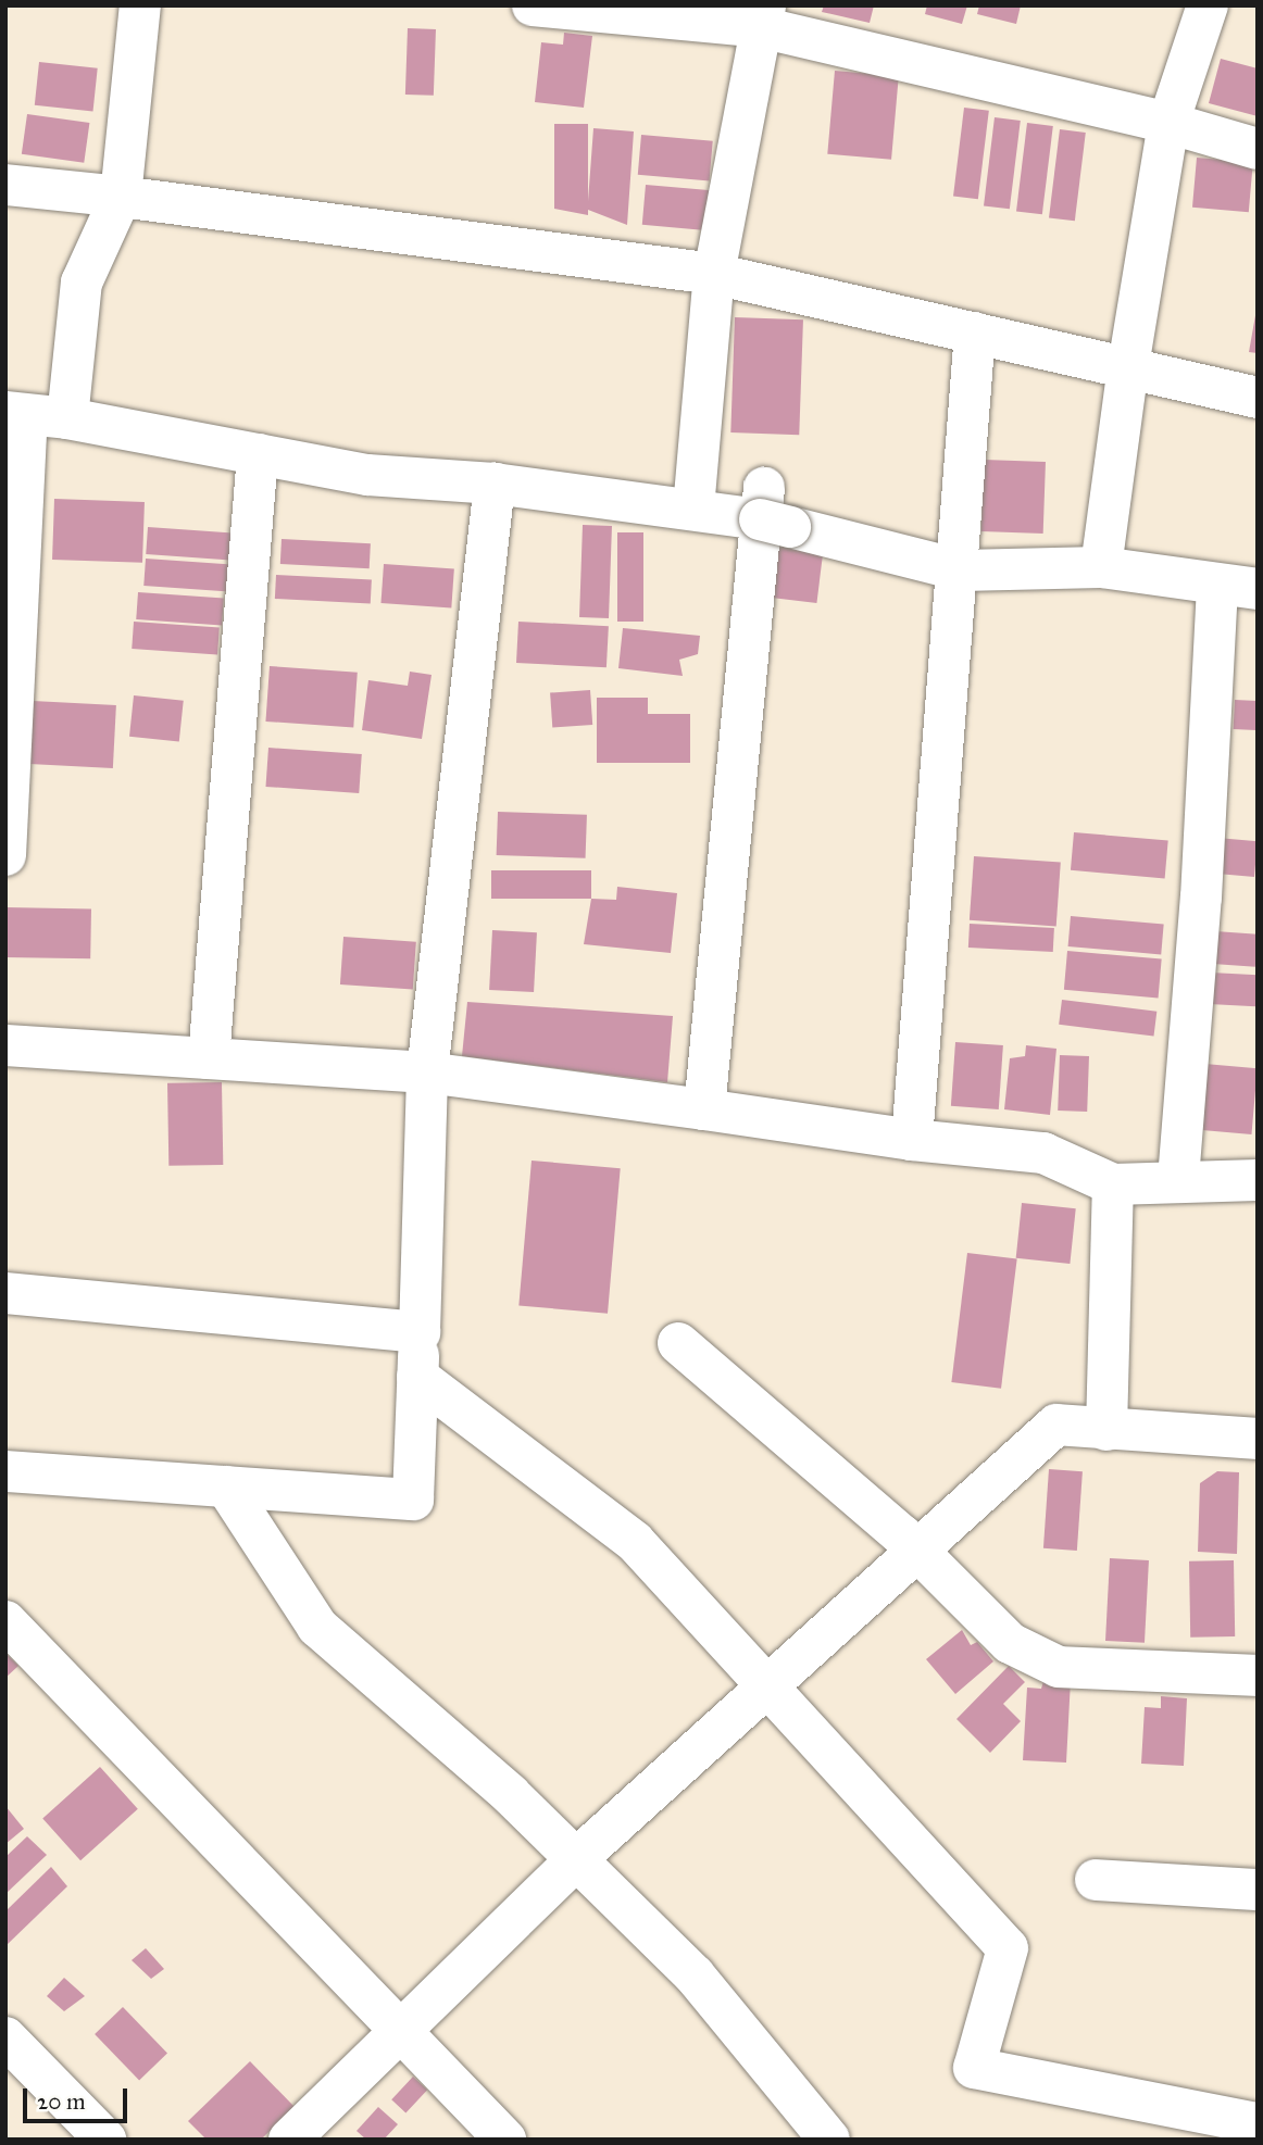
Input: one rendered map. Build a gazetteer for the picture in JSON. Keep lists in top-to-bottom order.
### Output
{
  "scale_bar": "20 m"
}
